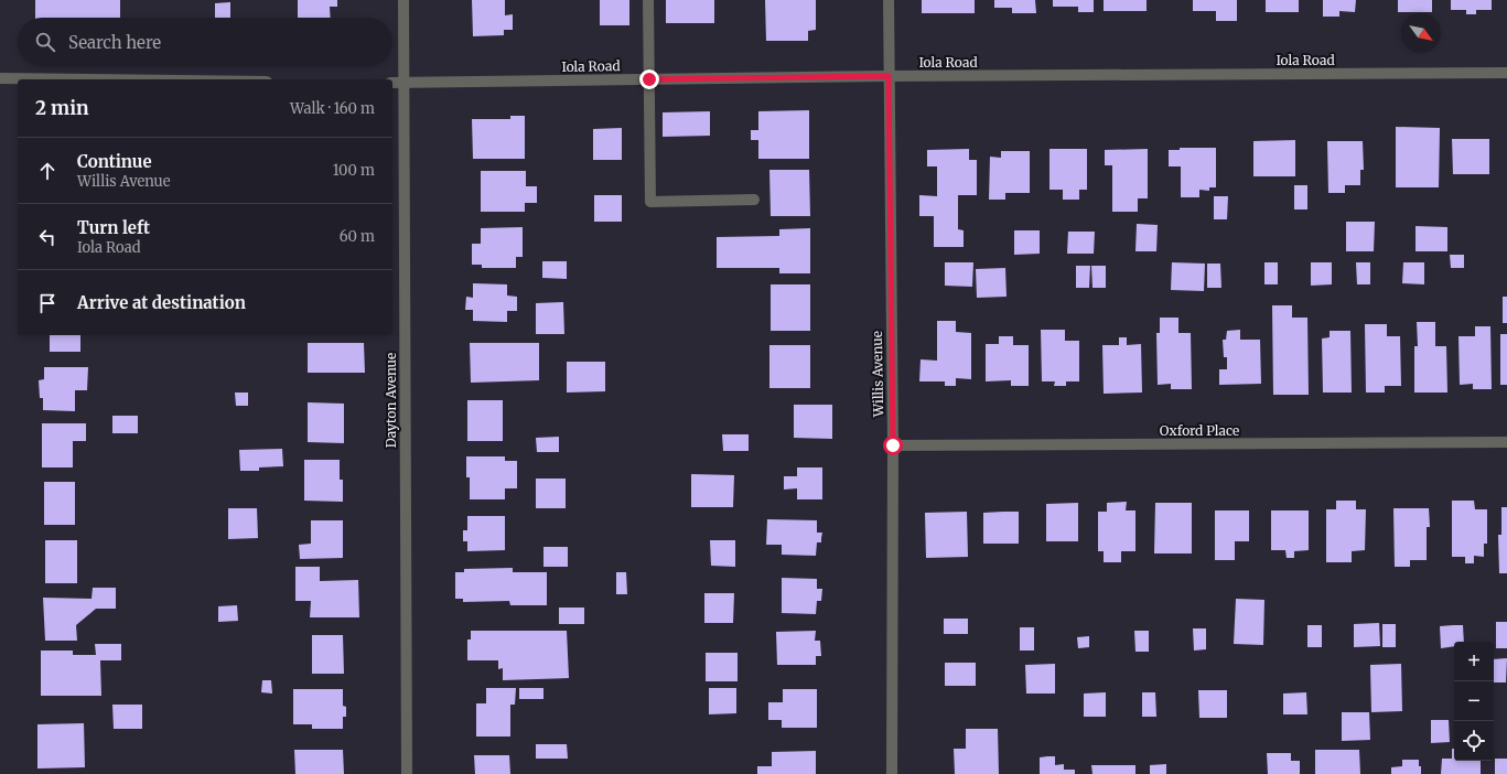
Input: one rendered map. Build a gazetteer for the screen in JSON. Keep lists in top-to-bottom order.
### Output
{
  "streets": {
    "street": [
      "Iola Road",
      "Willis Avenue",
      "Dayton Avenue",
      "Oxford Place"
    ]
  },
  "crossings": [
    ["Iola Road", "Willis Avenue"],
    ["Iola Road", "Dayton Avenue"],
    ["Willis Avenue", "Oxford Place"]
  ],
  "north": "bottom right",
  "page": {
    "search": "Search here",
    "heading": ["2 min", "Walk · 160 m"],
    "list": [
      ["Continue", "Willis Avenue", "100 m"],
      ["Turn left", "Iola Road", "60 m"],
      "Arrive at destination"
    ],
    "map_buttons": ["+", "−"]
  }
}
